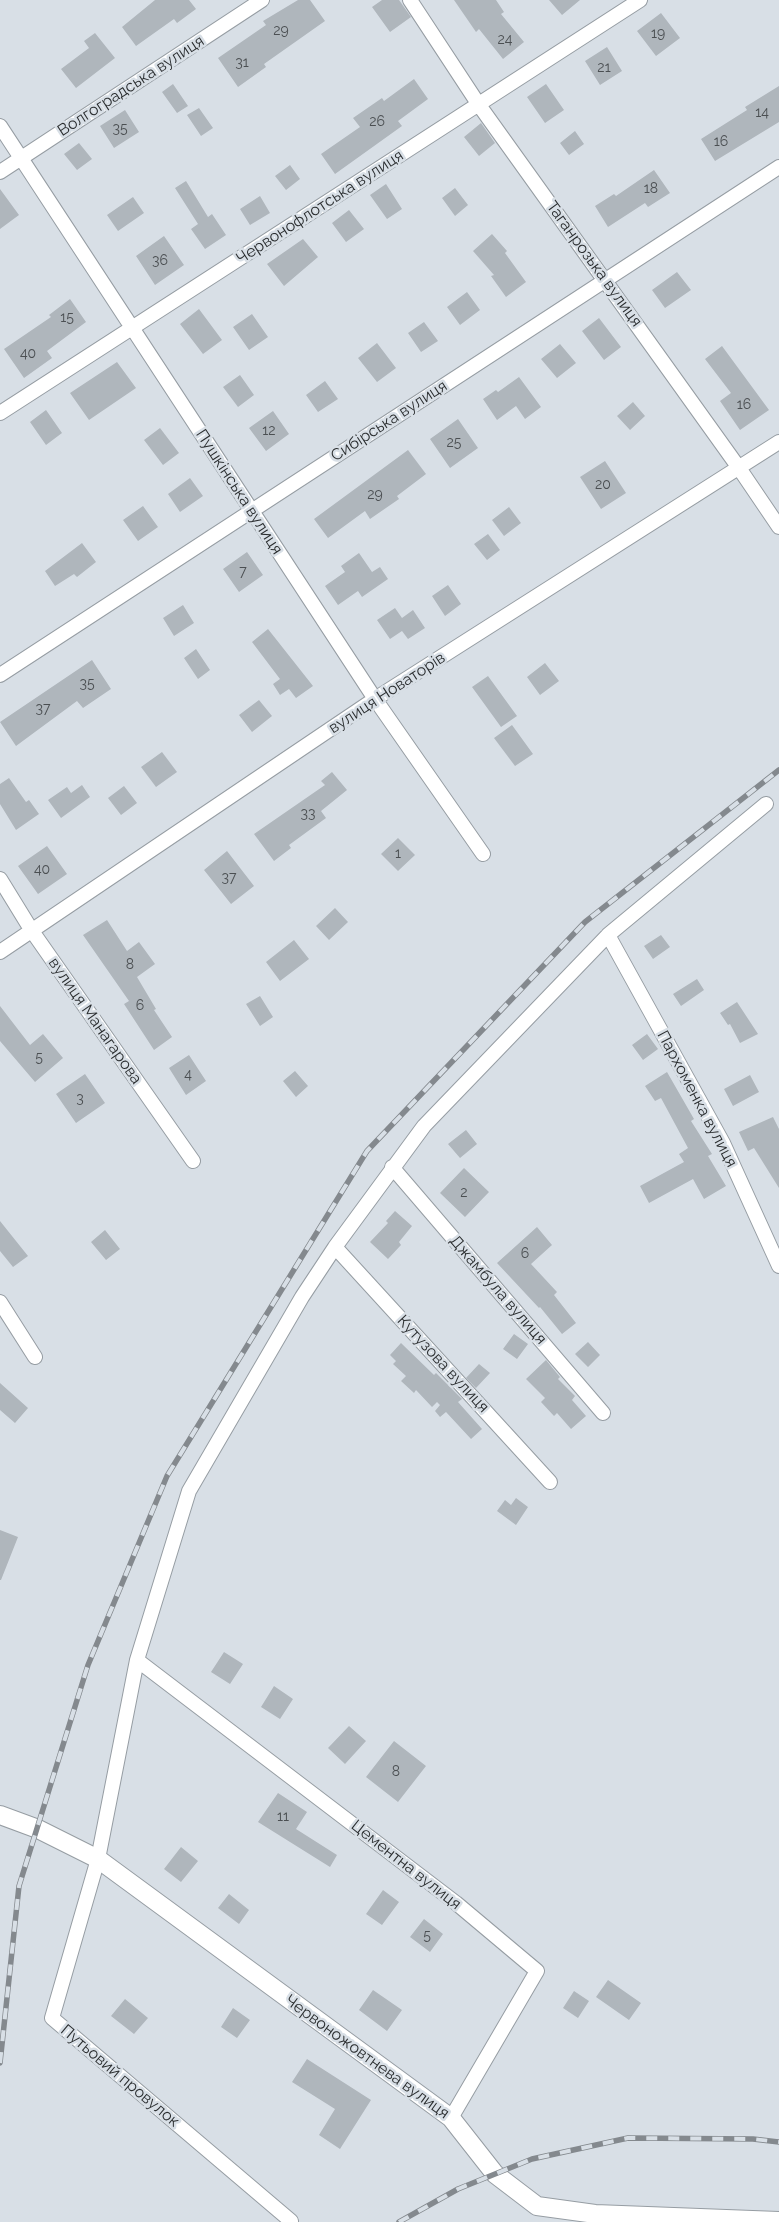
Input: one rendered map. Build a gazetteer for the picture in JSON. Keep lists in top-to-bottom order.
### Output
{
  "streets": {
    "street": [
      "Волгоградська вулиця",
      "Червонофлотська вулиця",
      "Таганрозька вулиця",
      "Сибірська вулиця",
      "Пушкінська вулиця",
      "вулиця Новаторів",
      "вулиця Манагарова",
      "Пархоменка вулиця",
      "Джамбула вулиця",
      "Кутузова вулиця",
      "Цементна вулиця",
      "Червоножовтнева вулиця",
      "Путьовий провулок"
    ]
  },
  "crossings": [
    ["Волгоградська вулиця", "Пушкінська вулиця"],
    ["Червонофлотська вулиця", "Таганрозька вулиця"],
    ["Червонофлотська вулиця", "Пушкінська вулиця"],
    ["Таганрозька вулиця", "Сибірська вулиця"],
    ["Таганрозька вулиця", "вулиця Новаторів"],
    ["Сибірська вулиця", "Пушкінська вулиця"],
    ["Пушкінська вулиця", "вулиця Новаторів"],
    ["вулиця Новаторів", "вулиця Манагарова"],
    ["Цементна вулиця", "Червоножовтнева вулиця"],
    ["Червоножовтнева вулиця", "Путьовий провулок"]
  ],
  "house_numbers": [
    "29",
    "19",
    "24",
    "31",
    "21",
    "14",
    "26",
    "35",
    "16",
    "18",
    "36",
    "15",
    "40",
    "16",
    "12",
    "25",
    "20",
    "29",
    "7",
    "35",
    "37",
    "33",
    "1",
    "40",
    "37",
    "8",
    "6",
    "5",
    "4",
    "3",
    "2",
    "6",
    "8",
    "11",
    "5"
  ]
}
